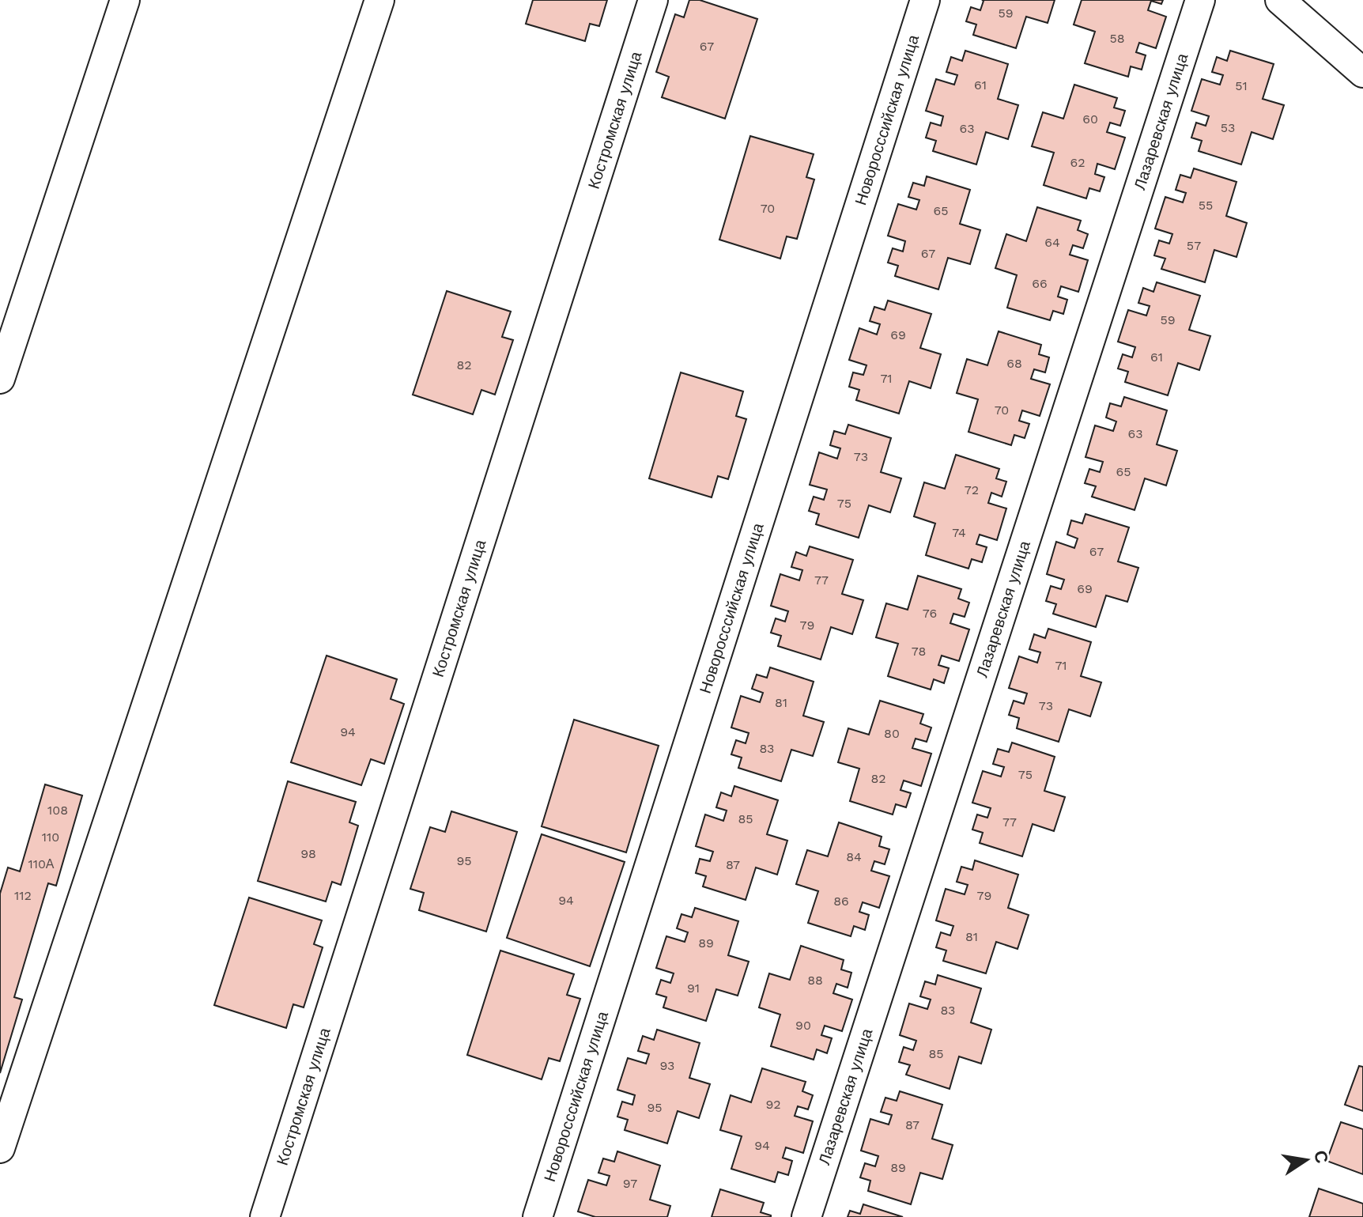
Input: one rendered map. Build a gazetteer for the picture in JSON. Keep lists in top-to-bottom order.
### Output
{
  "streets": {
    "street": ["Костромская улица", "Новоросссийская улица", "Лазаревская улица"]
  },
  "house_numbers": [
    "59",
    "58",
    "67",
    "61",
    "51",
    "60",
    "53",
    "63",
    "62",
    "55",
    "70",
    "65",
    "64",
    "57",
    "67",
    "66",
    "59",
    "69",
    "61",
    "68",
    "82",
    "71",
    "70",
    "63",
    "73",
    "65",
    "72",
    "75",
    "74",
    "67",
    "77",
    "69",
    "76",
    "79",
    "78",
    "71",
    "81",
    "73",
    "94",
    "80",
    "83",
    "75",
    "82",
    "108",
    "85",
    "77",
    "110",
    "98",
    "84",
    "95",
    "110А",
    "87",
    "112",
    "79",
    "94",
    "86",
    "81",
    "89",
    "88",
    "91",
    "83",
    "90",
    "85",
    "93",
    "92",
    "95",
    "87",
    "94",
    "89",
    "97"
  ],
  "north": "right"
}
